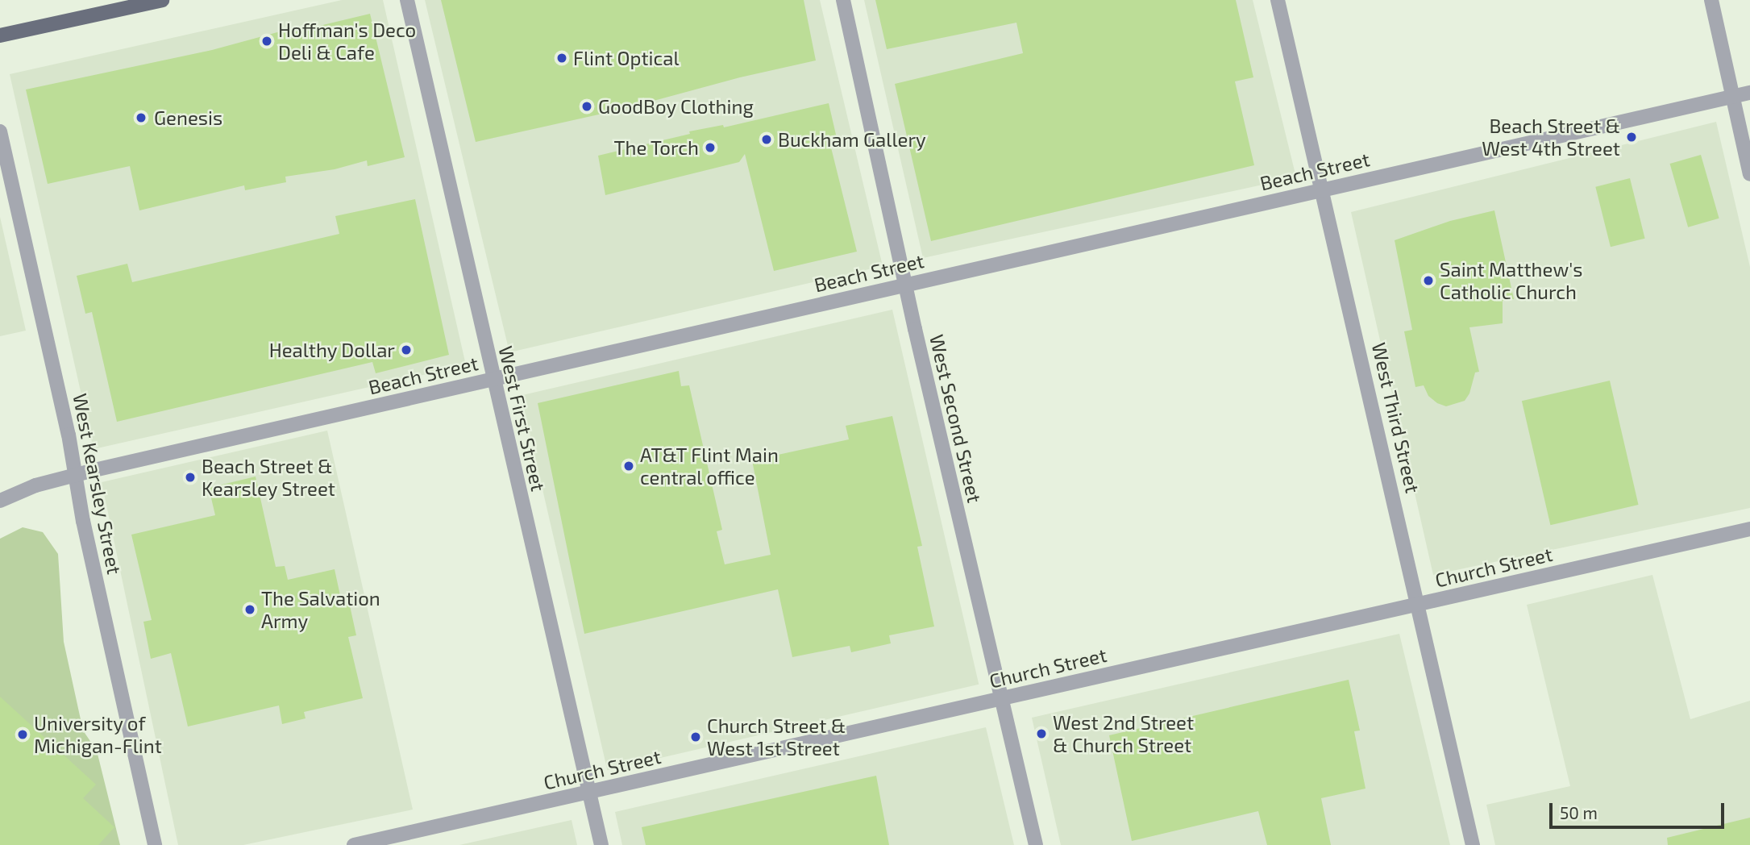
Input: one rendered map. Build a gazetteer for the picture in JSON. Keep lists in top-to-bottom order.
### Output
{
  "streets": {
    "street": [
      "Beach Street",
      "West Third Street",
      "West First Street",
      "West Second Street",
      "West Kearsley Street",
      "Church Street"
    ]
  },
  "crossings": [
    ["Beach Street", "West Third Street"],
    ["Beach Street", "West First Street"],
    ["Beach Street", "West Second Street"],
    ["Beach Street", "West Kearsley Street"],
    ["West Third Street", "Church Street"],
    ["West First Street", "Church Street"],
    ["West Second Street", "Church Street"]
  ],
  "places": [
    "Hoffman's Deco Deli & Cafe",
    "Flint Optical",
    "GoodBoy Clothing",
    "Genesis",
    "Beach Street & West 4th Street",
    "Buckham Gallery",
    "The Torch",
    "Saint Matthew's Catholic Church",
    "Healthy Dollar",
    "AT&T Flint Main central office",
    "Beach Street & Kearsley Street",
    "The Salvation Army",
    "West 2nd Street & Church Street",
    "University of Michigan-Flint",
    "Church Street & West 1st Street"
  ],
  "scale_bar": "50 m"
}
